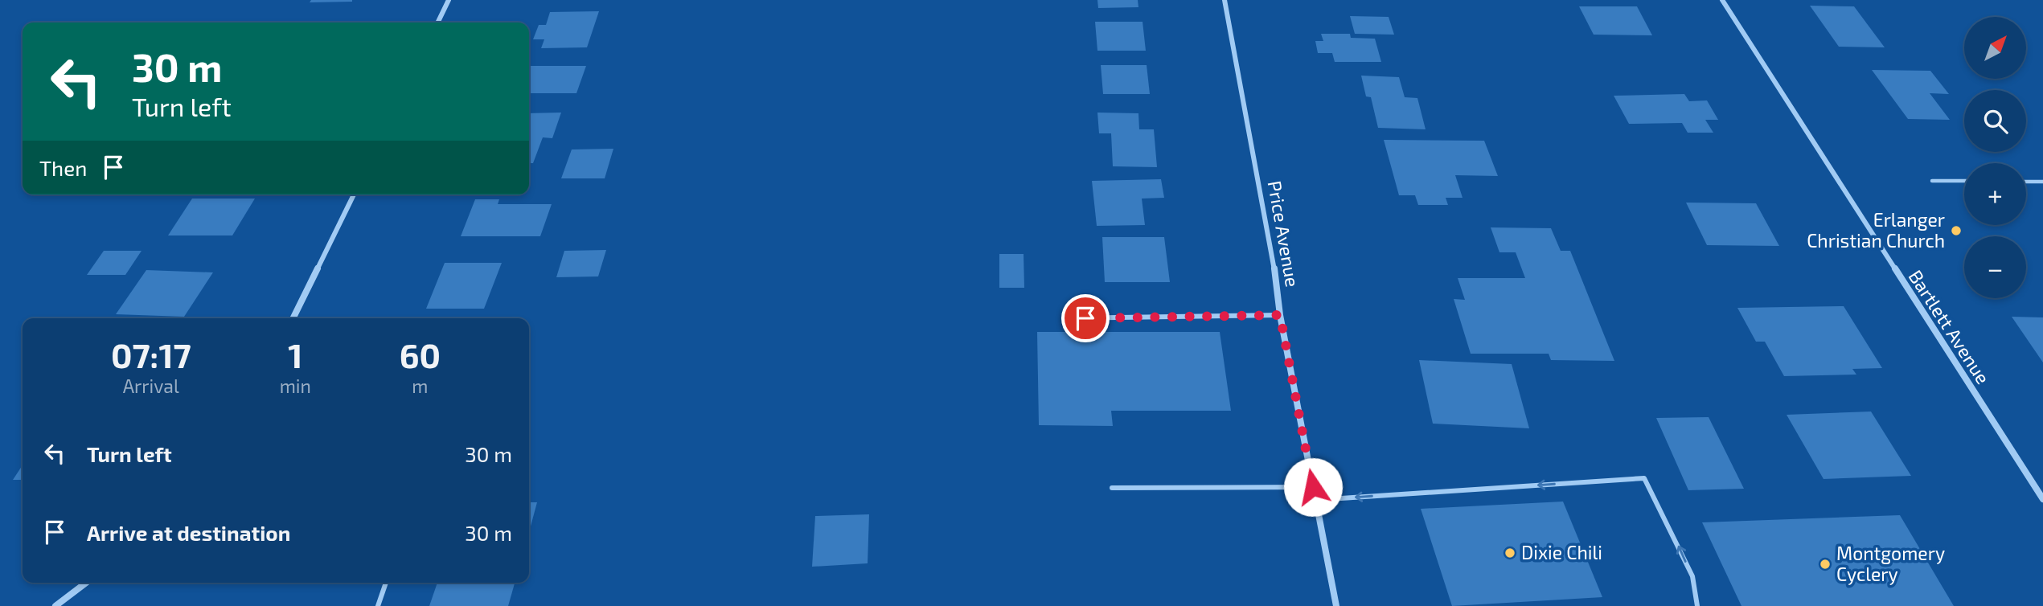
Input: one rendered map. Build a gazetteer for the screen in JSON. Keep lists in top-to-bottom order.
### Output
{
  "streets": {
    "street": ["Price Avenue", "Bartlett Avenue"]
  },
  "places": ["Erlanger Christian Church", "Dixie Chili", "Montgomery Cyclery"],
  "north": "top right",
  "page": {
    "map_buttons": ["+", "−"],
    "turn": ["30 m", "Turn left"],
    "then": "Then",
    "eta": [
      "07:17",
      "Arrival",
      "1",
      "min",
      "60",
      "m"
    ],
    "list": [
      {
        "name": "Turn left",
        "value": "30 m"
      },
      {
        "name": "Arrive at destination",
        "value": "30 m"
      }
    ]
  }
}
